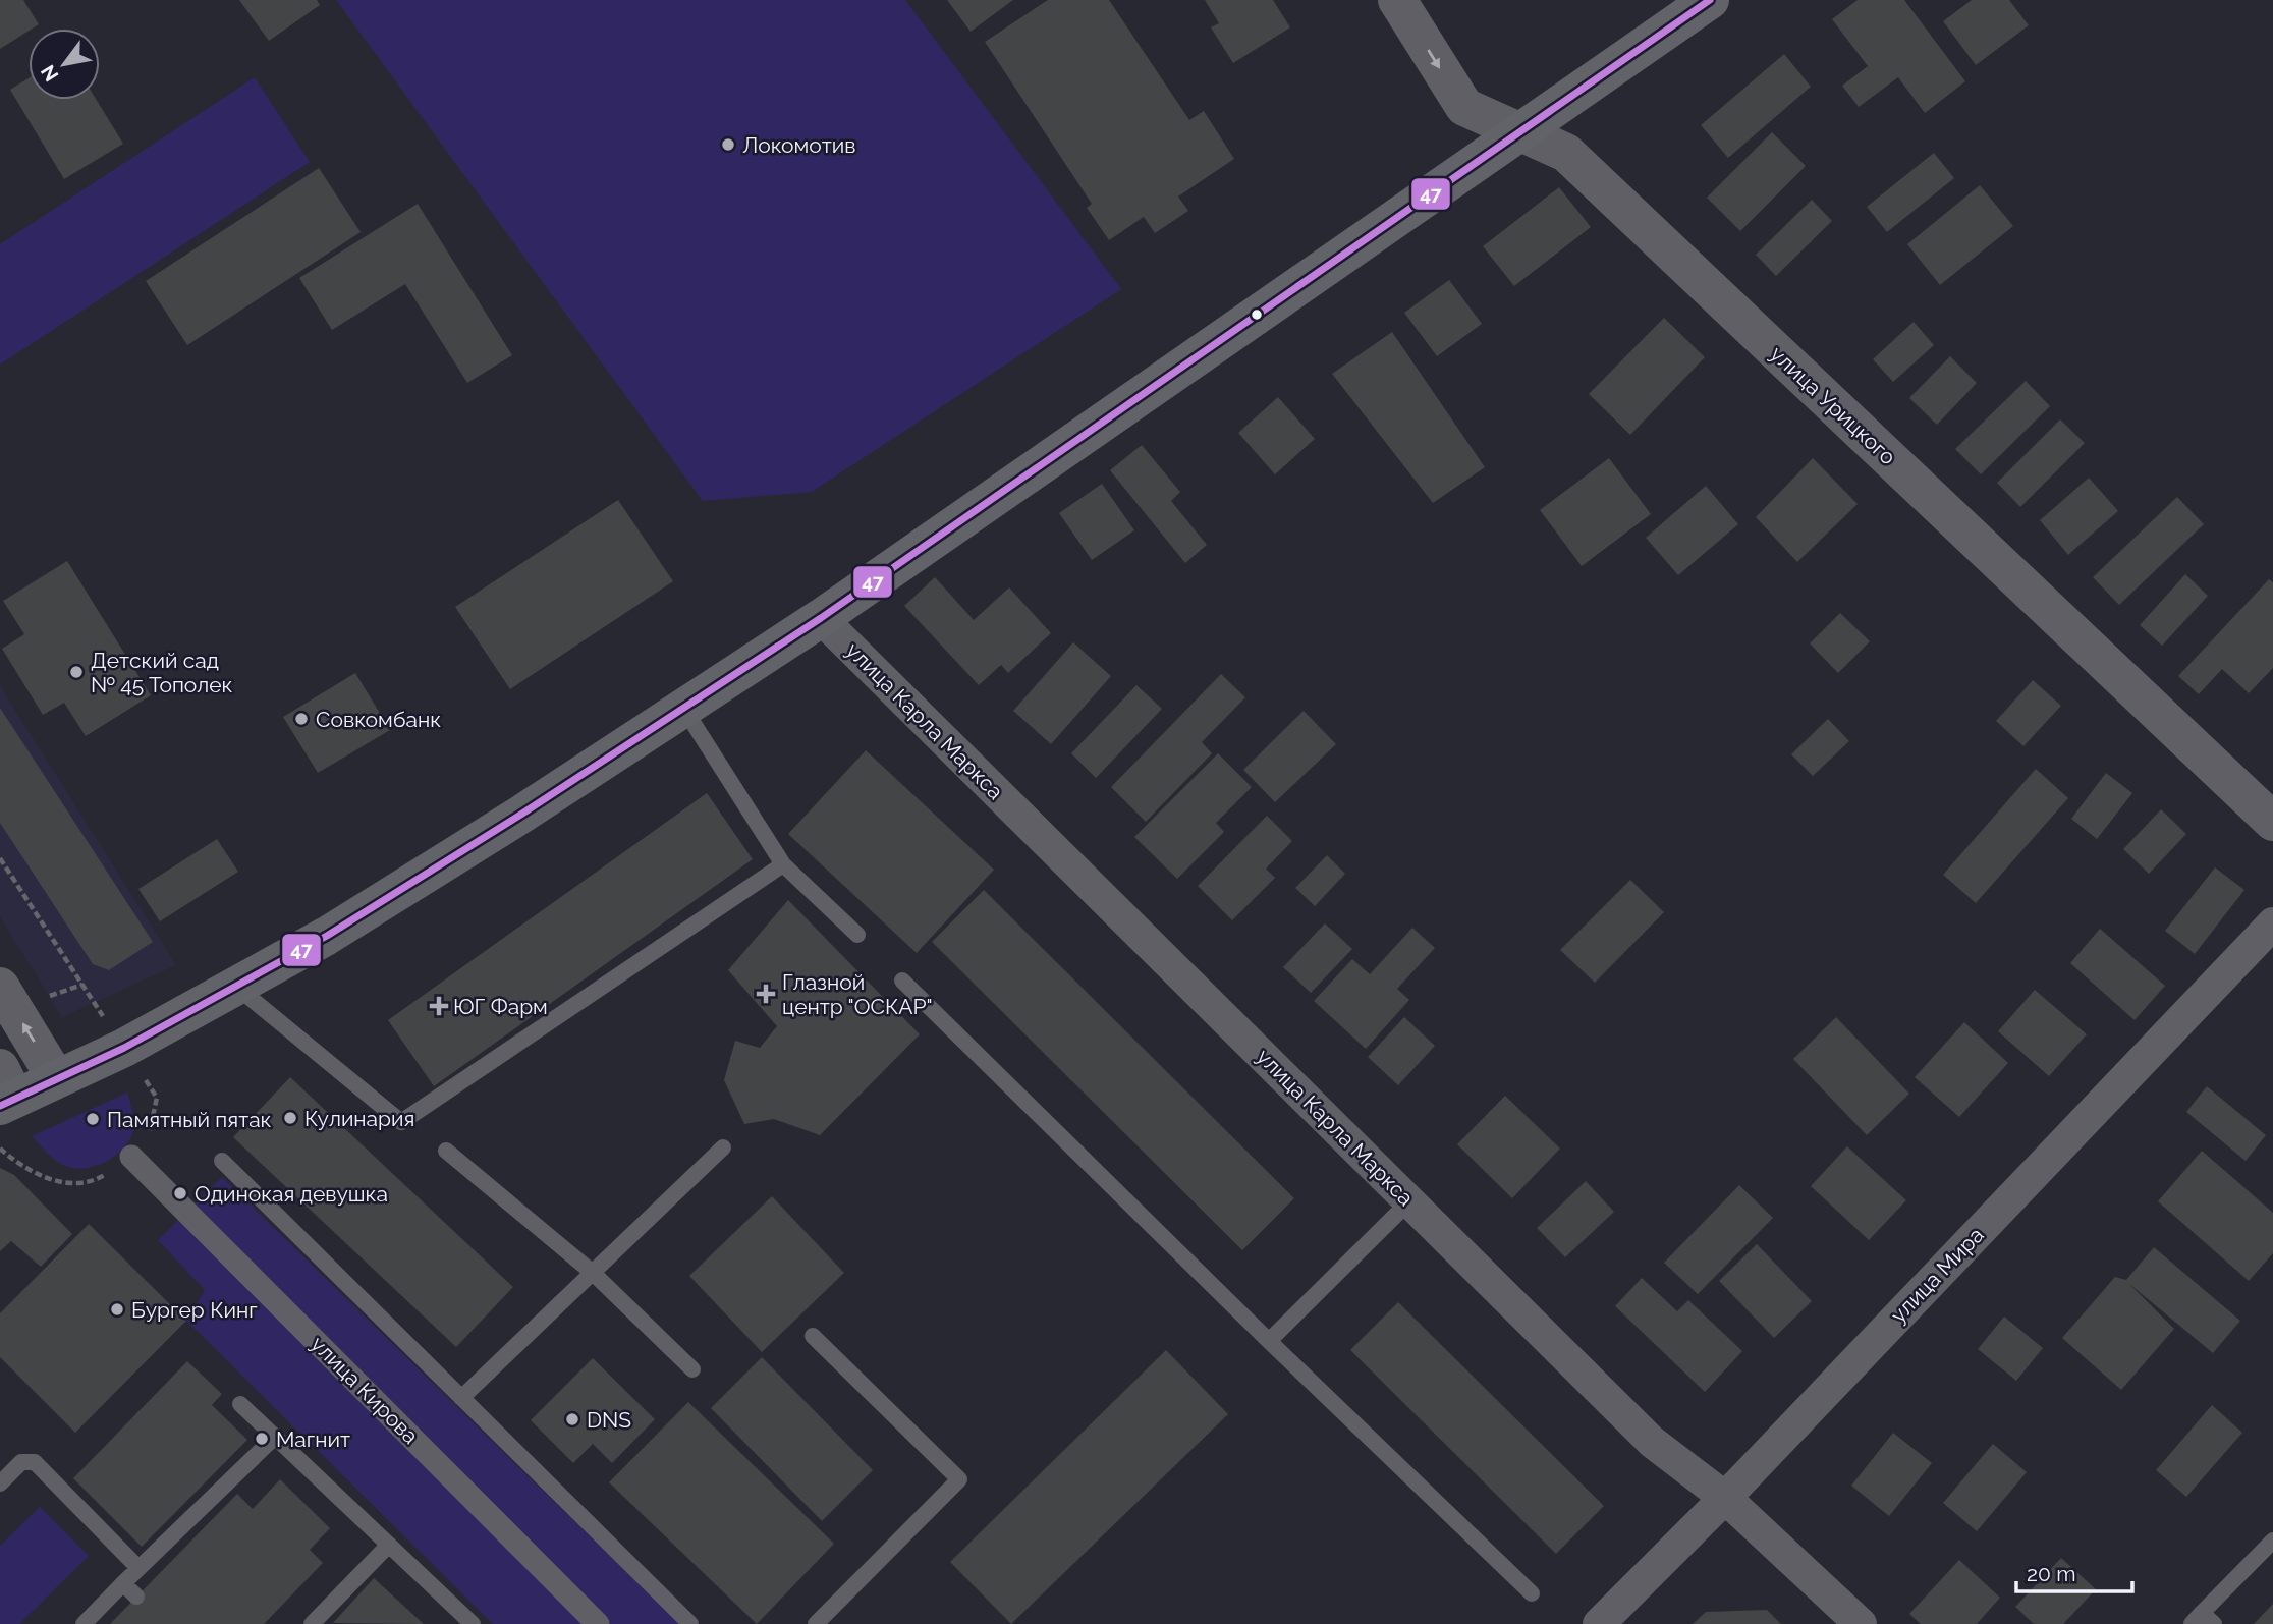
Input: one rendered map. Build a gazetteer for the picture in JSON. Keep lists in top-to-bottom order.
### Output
{
  "streets": {
    "street": [
      "улица Урицкого",
      "улица Карла Маркса",
      "улица Мира",
      "улица Кирова"
    ]
  },
  "crossings": [
    ["улица Карла Маркса", "улица Мира"]
  ],
  "places": {
    "other": [
      "Локомотив",
      "Детский сад № 45 Тополек",
      "Совкомбанк",
      "Кулинария",
      "Памятный пятак",
      "Одинокая девушка",
      "Бургер Кинг",
      "DNS",
      "Магнит"
    ],
    "health": ["Глазной центр \"ОСКАР\"", "ЮГ Фарм"]
  },
  "lines": ["transit line 47"],
  "scale_bar": "20 m",
  "north": "bottom left"
}
